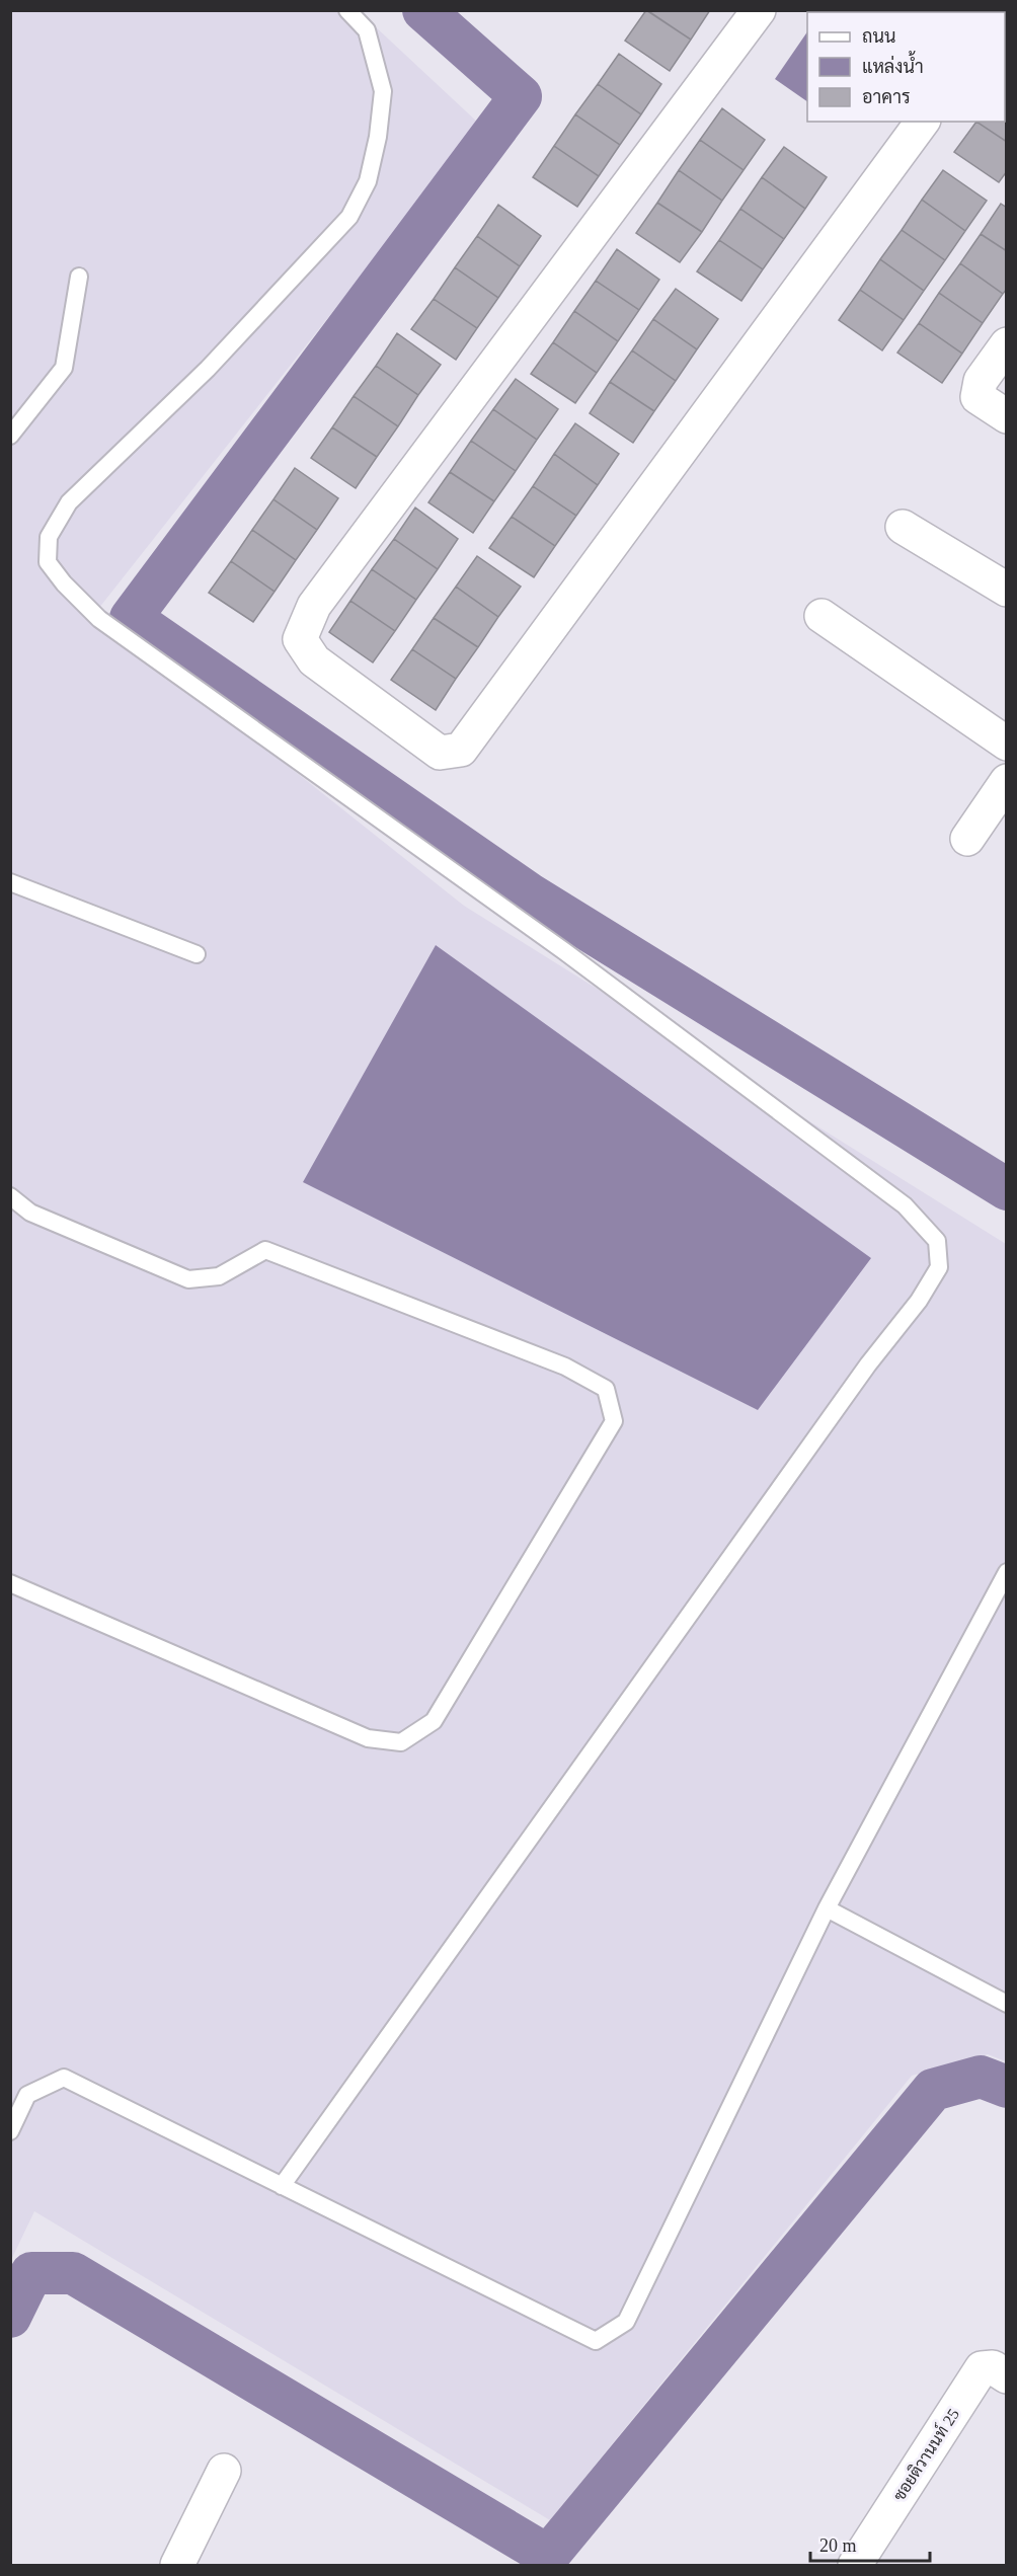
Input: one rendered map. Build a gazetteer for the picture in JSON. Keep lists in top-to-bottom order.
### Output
{
  "streets": {
    "street": ["ซอยติวานนท์ 25"]
  },
  "legend": ["ถนน", "แหล่งน้ำ", "อาคาร"],
  "scale_bar": "20 m"
}
